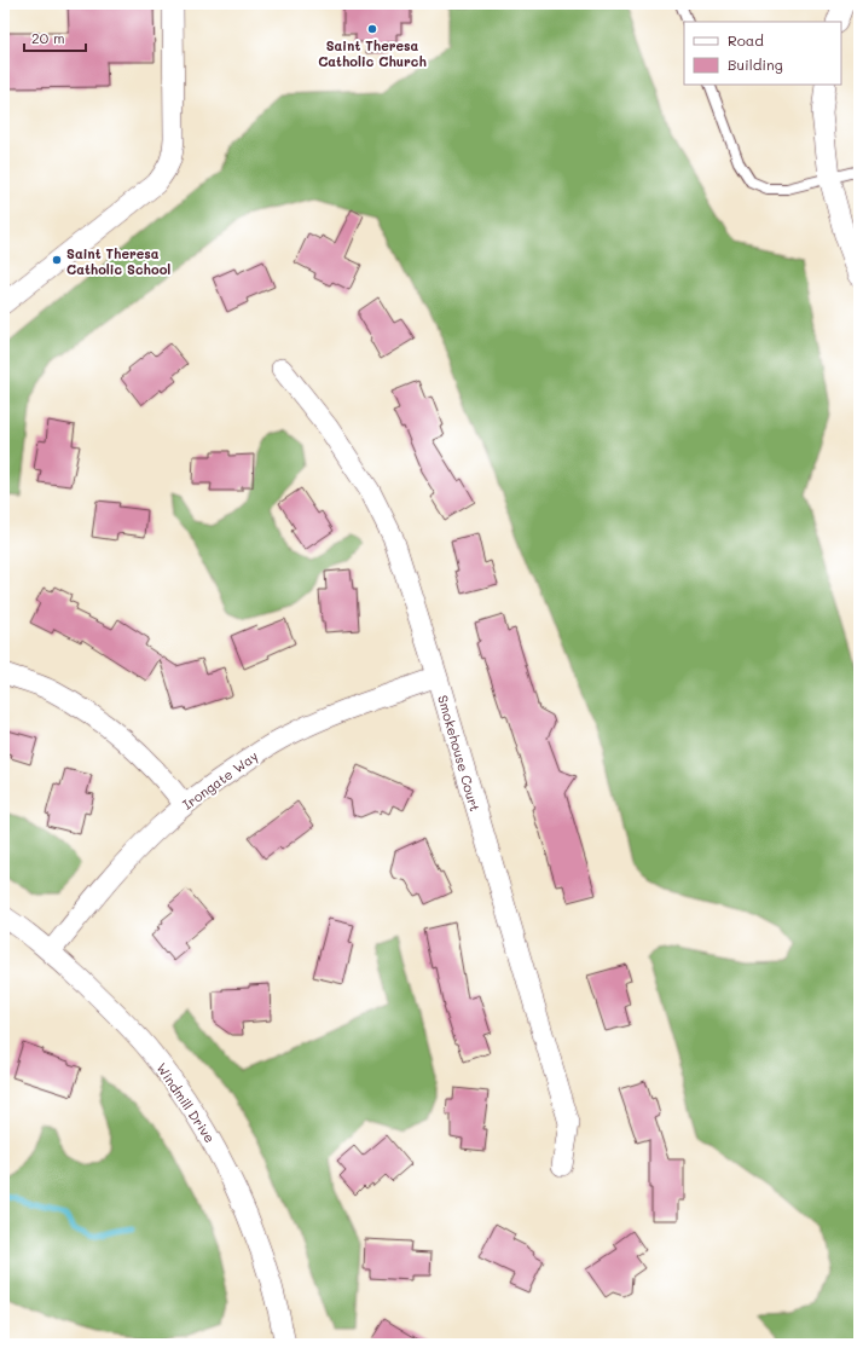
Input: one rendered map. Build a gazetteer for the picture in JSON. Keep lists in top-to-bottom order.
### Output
{
  "streets": {
    "street": ["Smokehouse Court", "Irongate Way", "Windmill Drive"]
  },
  "crossings": [
    ["Smokehouse Court", "Irongate Way"],
    ["Irongate Way", "Windmill Drive"]
  ],
  "places": ["Saint Theresa Catholic Church", "Saint Theresa Catholic School"],
  "legend": ["Road", "Building"],
  "scale_bar": "20 m"
}
